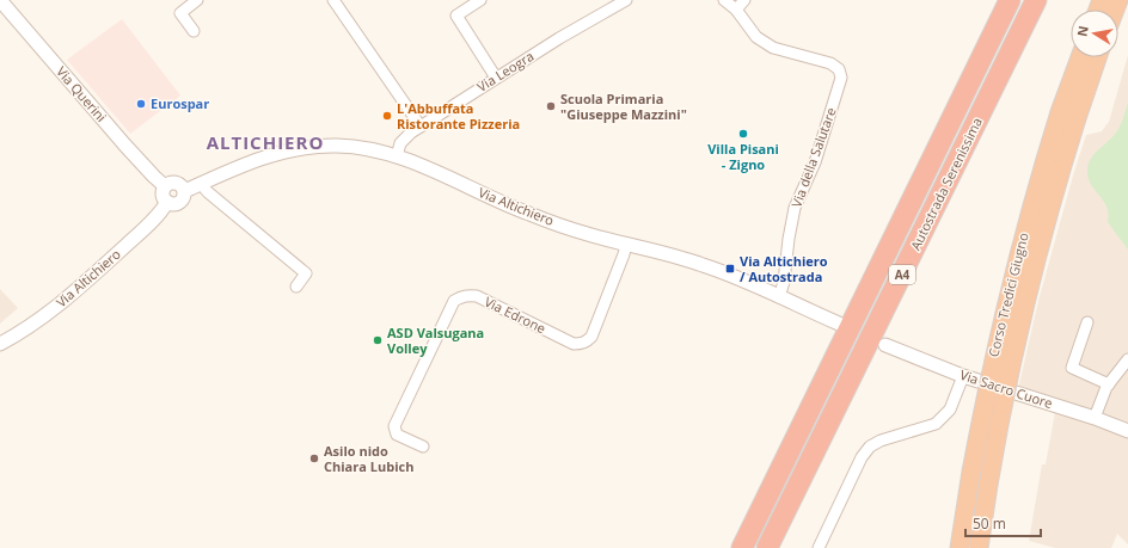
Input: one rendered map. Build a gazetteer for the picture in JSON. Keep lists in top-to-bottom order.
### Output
{
  "streets": {
    "highway": ["Autostrada Serenissima", "A4", "Corso Tredici Giugno"],
    "street": [
      "Via Leogra",
      "Via Querini",
      "Via della Salutare",
      "Via Altichiero",
      "Via Edrone",
      "Via Sacro Cuore"
    ]
  },
  "crossings": [
    ["Via Leogra", "Via Altichiero"],
    ["Via Querini", "Via Altichiero"],
    ["Via della Salutare", "Via Altichiero"],
    ["Via Altichiero", "Via Edrone"]
  ],
  "districts": ["ALTICHIERO"],
  "places": {
    "other": [
      "Eurospar",
      "Scuola Primaria \"Giuseppe Mazzini\"",
      "L'Abbuffata Ristorante Pizzeria",
      "Villa Pisani - Zigno",
      "ASD Valsugana Volley",
      "Asilo nido Chiara Lubich"
    ],
    "transit": ["Via Altichiero / Autostrada"]
  },
  "scale_bar": "50 m",
  "north": "left"
}
